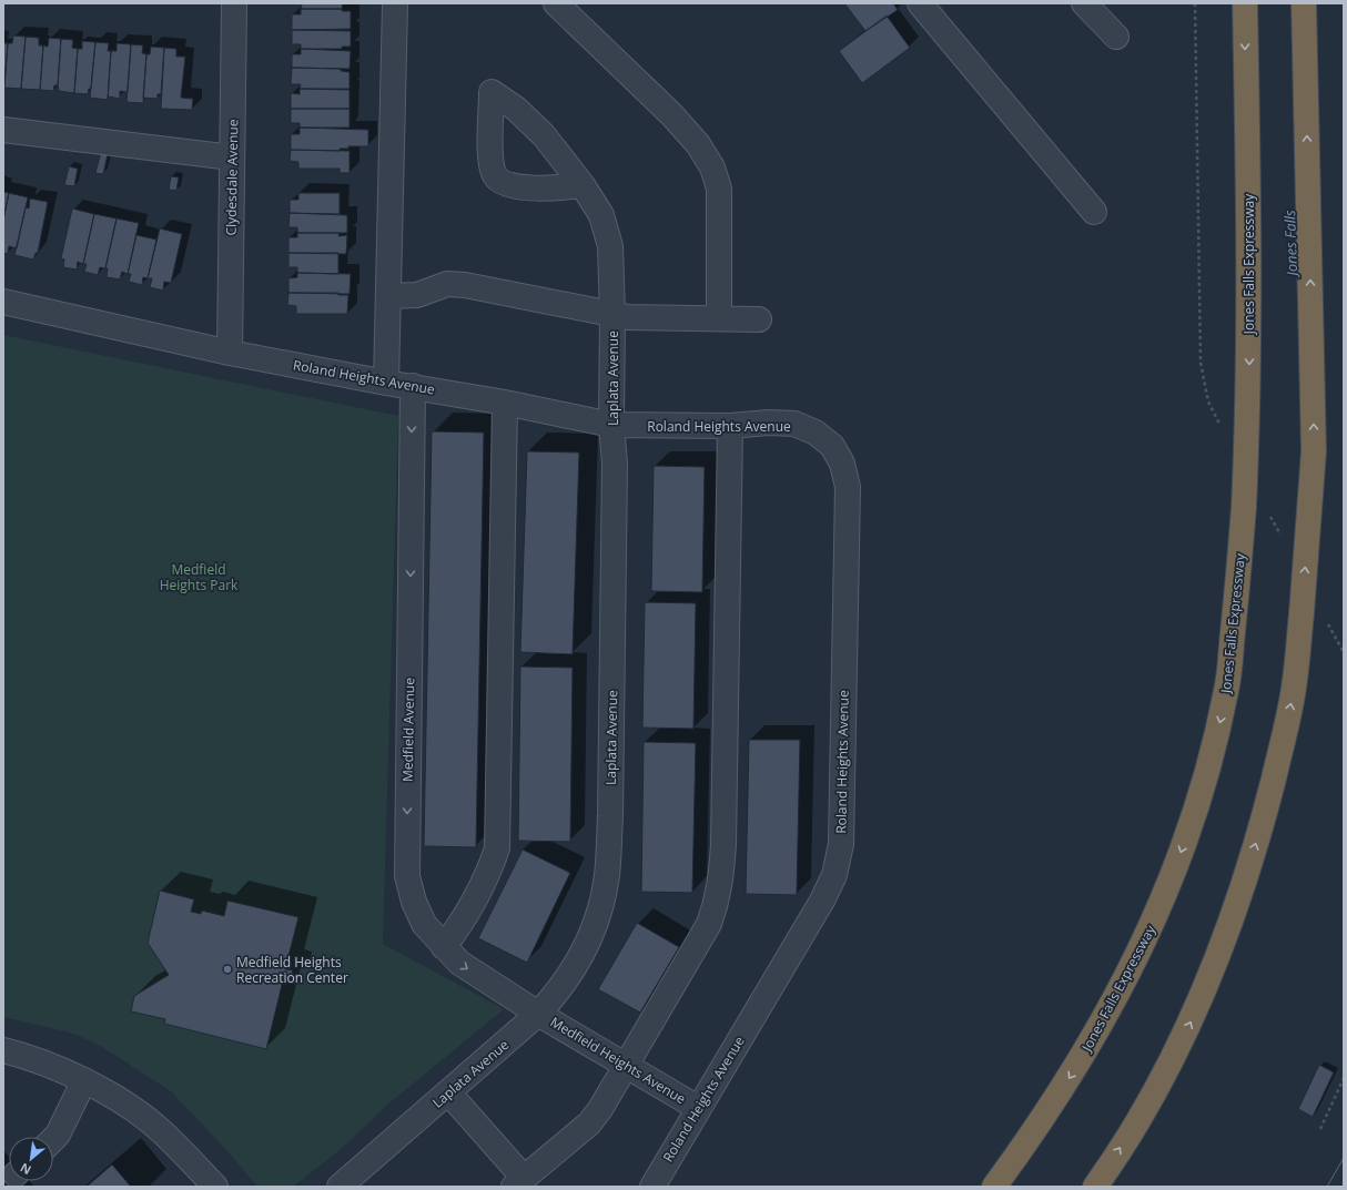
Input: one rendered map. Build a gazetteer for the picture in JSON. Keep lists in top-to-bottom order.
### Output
{
  "streets": {
    "highway": ["Jones Falls Expressway"],
    "street": [
      "Clydesdale Avenue",
      "Roland Heights Avenue",
      "Laplata Avenue",
      "Medfield Avenue",
      "Medfield Heights Avenue"
    ]
  },
  "crossings": [
    ["Clydesdale Avenue", "Roland Heights Avenue"],
    ["Roland Heights Avenue", "Laplata Avenue"],
    ["Roland Heights Avenue", "Medfield Avenue"],
    ["Roland Heights Avenue", "Medfield Heights Avenue"],
    ["Laplata Avenue", "Medfield Avenue"],
    ["Laplata Avenue", "Medfield Heights Avenue"],
    ["Medfield Avenue", "Medfield Heights Avenue"]
  ],
  "water": ["Jones Falls"],
  "parks": ["Medfield Heights Park"],
  "places": ["Medfield Heights Recreation Center"],
  "north": "bottom left"
}
